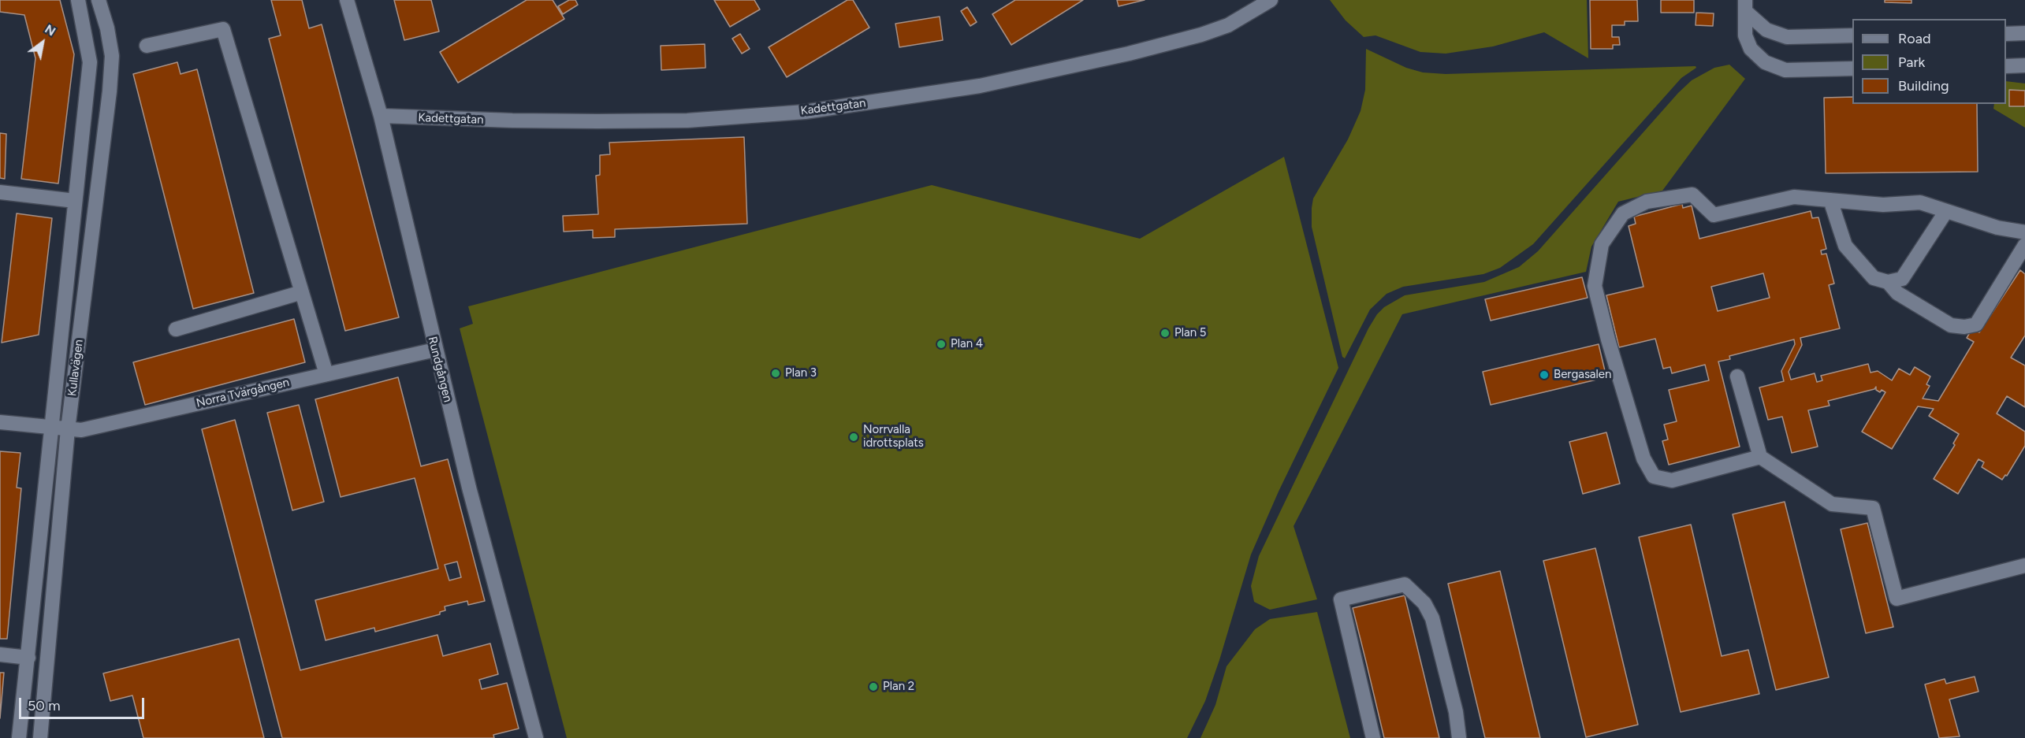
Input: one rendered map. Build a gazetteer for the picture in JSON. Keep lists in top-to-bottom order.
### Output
{
  "streets": {
    "street": [
      "Kadettgatan",
      "Kullavägen",
      "Rundgången",
      "Norra Tvärgången"
    ]
  },
  "crossings": [
    ["Kadettgatan", "Rundgången"],
    ["Kullavägen", "Norra Tvärgången"],
    ["Rundgången", "Norra Tvärgången"]
  ],
  "places": [
    "Plan 5",
    "Plan 4",
    "Plan 3",
    "Bergasalen",
    "Norrvalla idrottsplats",
    "Plan 2"
  ],
  "legend": ["Road", "Park", "Building"],
  "scale_bar": "50 m",
  "north": "top right"
}
